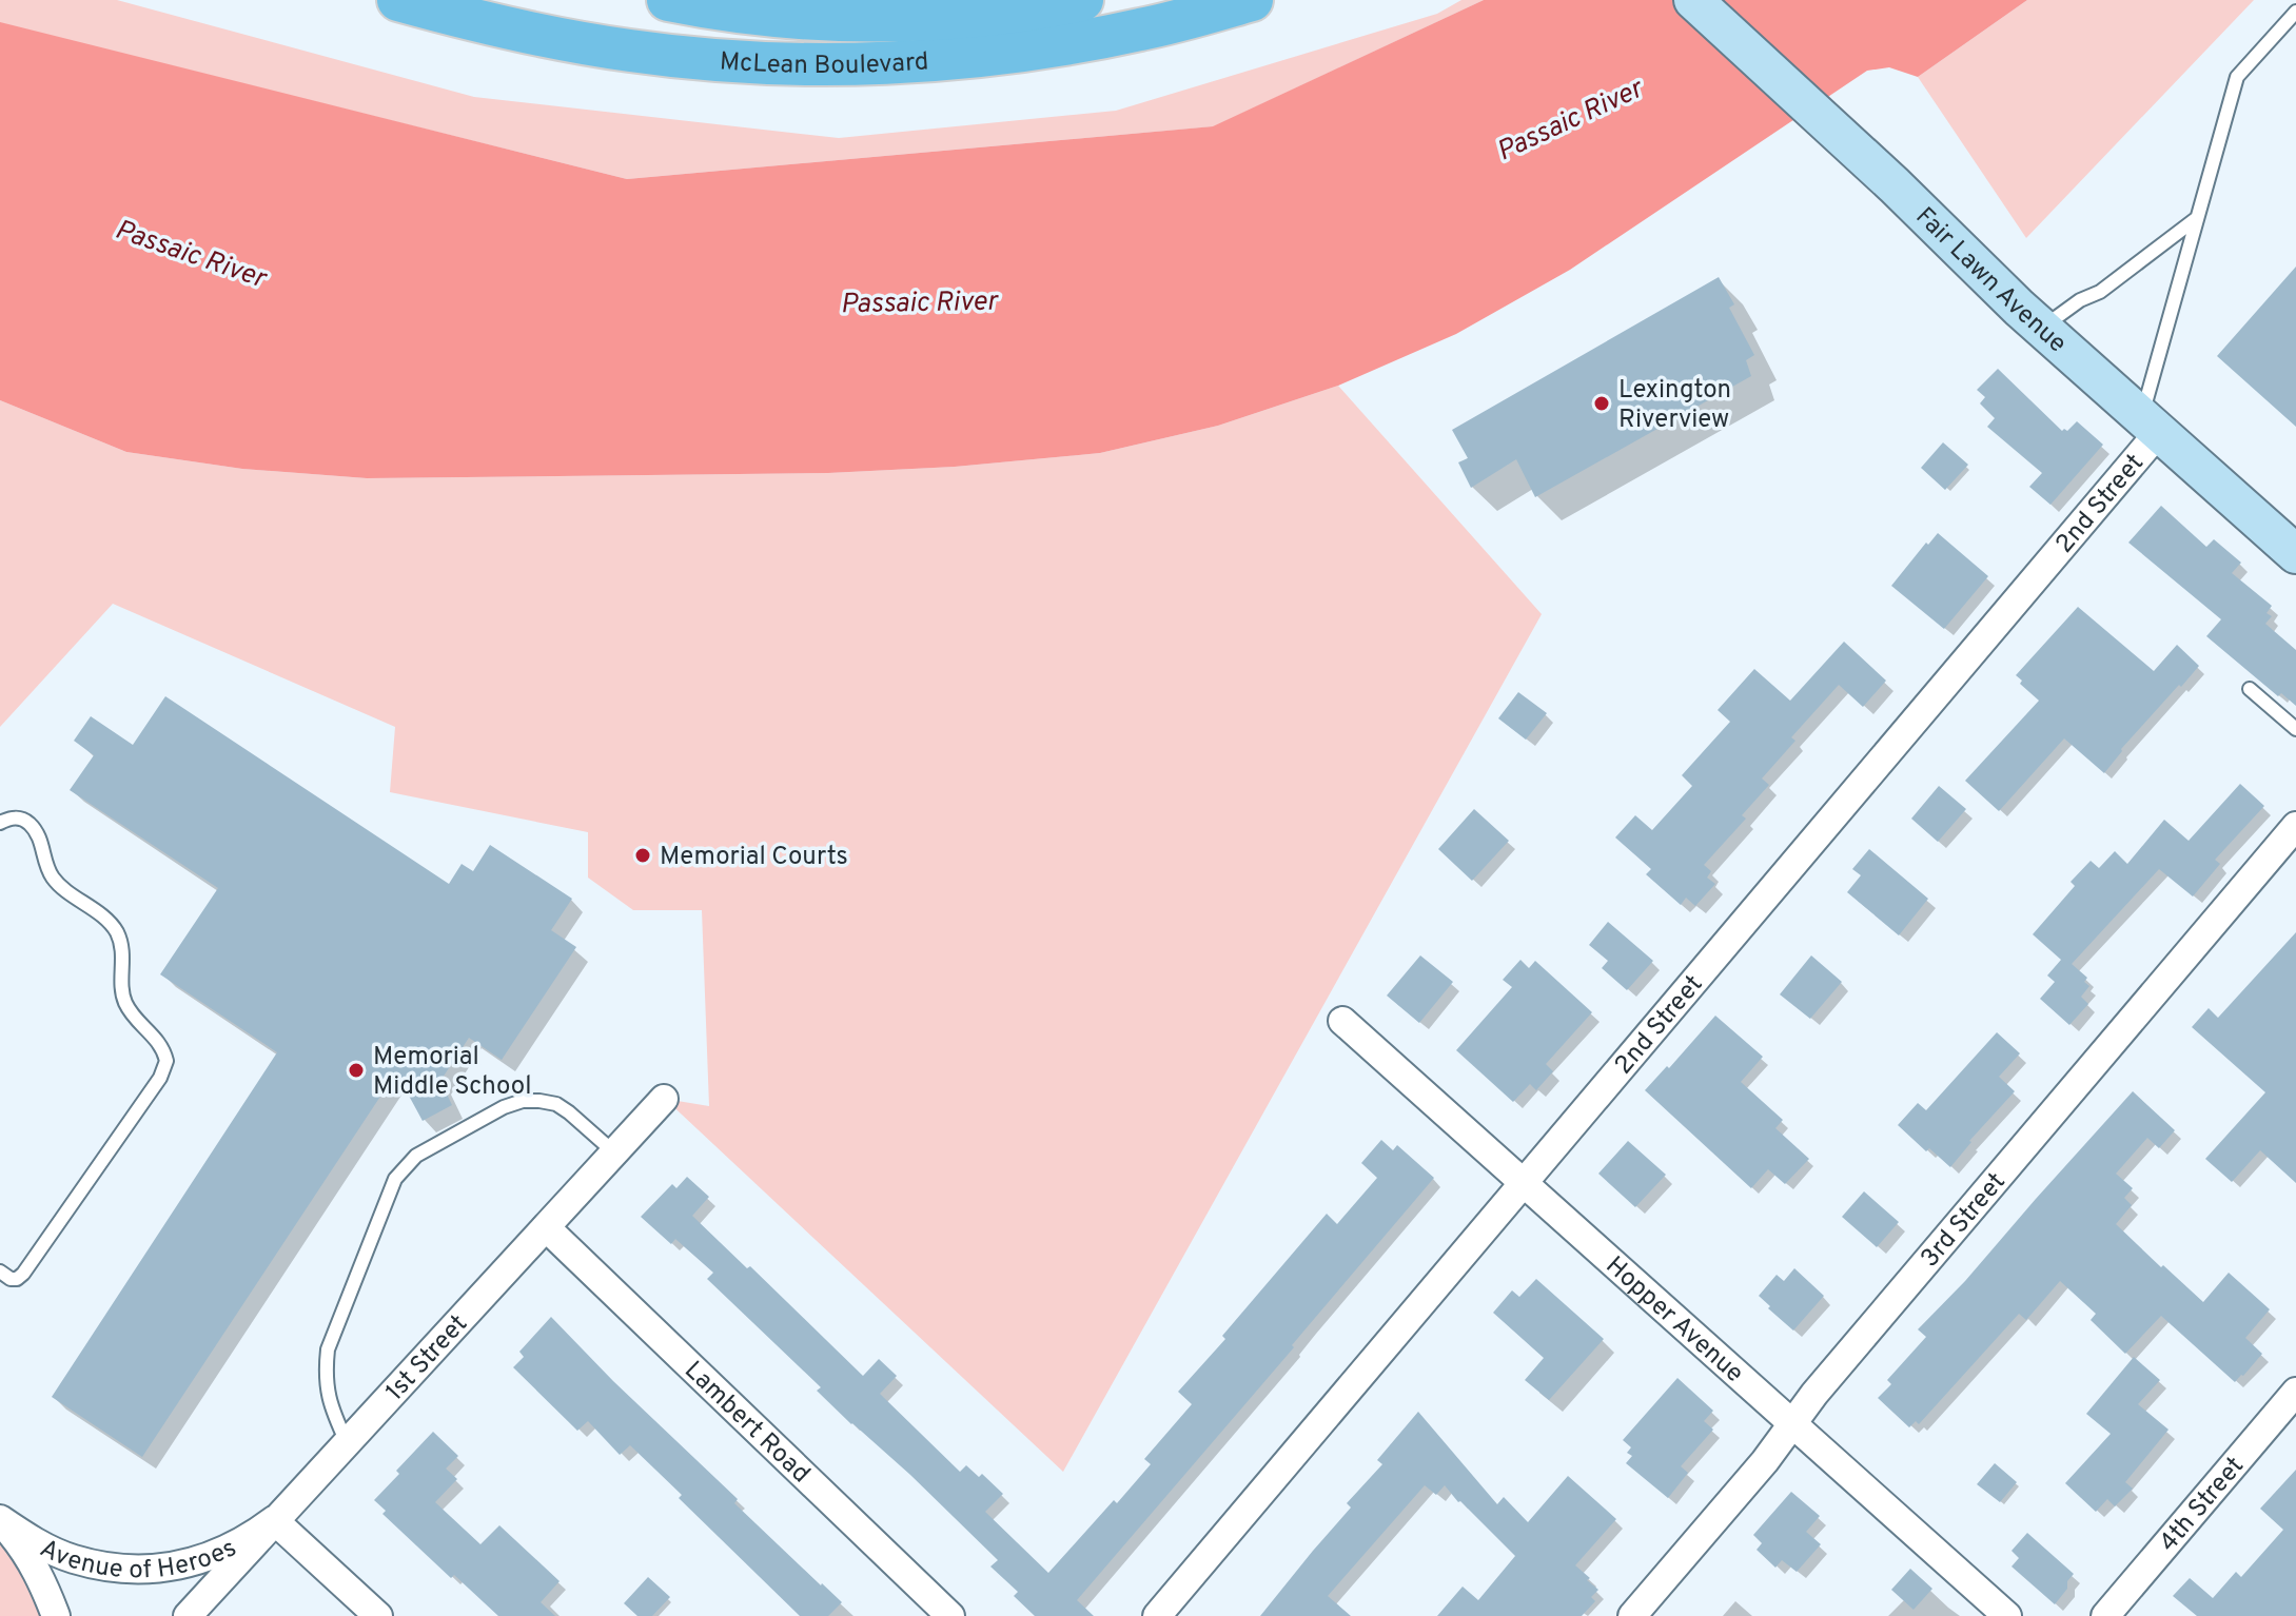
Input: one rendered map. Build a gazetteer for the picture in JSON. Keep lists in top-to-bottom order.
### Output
{
  "streets": {
    "main road": ["McLean Boulevard", "Fair Lawn Avenue"],
    "street": [
      "2nd Street",
      "3rd Street",
      "Hopper Avenue",
      "1st Street",
      "Lambert Road",
      "4th Street",
      "Avenue of Heroes"
    ]
  },
  "crossings": [
    ["Fair Lawn Avenue", "2nd Street"],
    ["2nd Street", "Hopper Avenue"],
    ["3rd Street", "Hopper Avenue"],
    ["1st Street", "Lambert Road"],
    ["1st Street", "Avenue of Heroes"]
  ],
  "water": ["Passaic River"],
  "places": ["Lexington Riverview", "Memorial Courts", "Memorial Middle School"]
}
